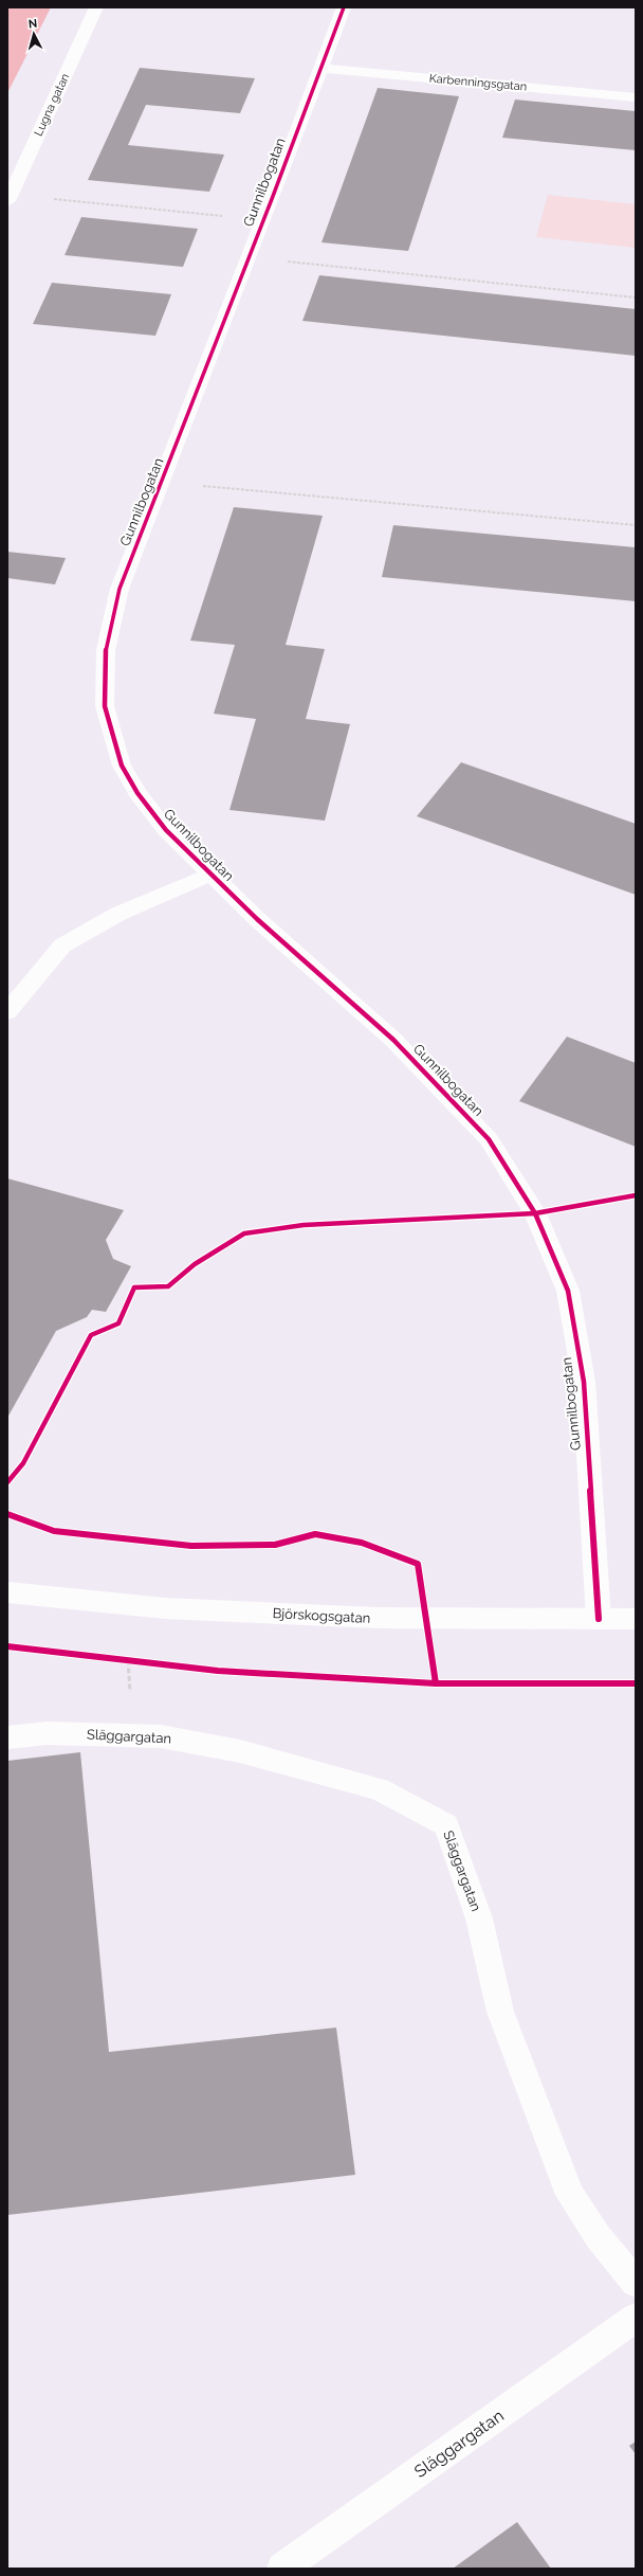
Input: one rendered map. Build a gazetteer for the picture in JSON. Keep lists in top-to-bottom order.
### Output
{
  "streets": {
    "street": [
      "Karbenningsgatan",
      "Lugna gatan",
      "Gunnilbogatan",
      "Björskogsgatan",
      "Släggargatan"
    ]
  },
  "crossings": [
    ["Karbenningsgatan", "Gunnilbogatan"],
    ["Gunnilbogatan", "Björskogsgatan"]
  ],
  "north": "top"
}
